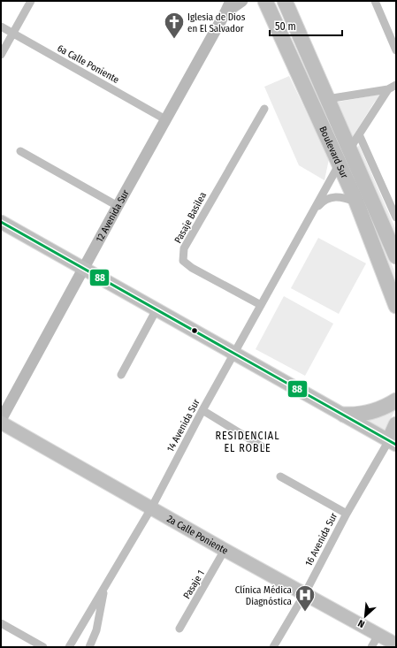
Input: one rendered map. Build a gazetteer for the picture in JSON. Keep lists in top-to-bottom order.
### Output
{
  "streets": {
    "highway": ["Boulevard Sur"],
    "main road": ["2a Calle Poniente"],
    "street": [
      "6a Calle Poniente",
      "12 Avenida Sur",
      "Pasaje Basilea",
      "14 Avenida Sur",
      "16 Avenida Sur",
      "Pasaje 1"
    ]
  },
  "crossings": [
    ["6a Calle Poniente", "12 Avenida Sur"],
    ["Boulevard Sur", "14 Avenida Sur"],
    ["Pasaje Basilea", "14 Avenida Sur"],
    ["14 Avenida Sur", "2a Calle Poniente"],
    ["2a Calle Poniente", "16 Avenida Sur"],
    ["2a Calle Poniente", "Pasaje 1"]
  ],
  "districts": ["RESIDENCIAL EL ROBLE"],
  "places": {
    "church": ["Iglesia de Dios en El Salvador"],
    "hospital": ["Clínica Médica Diagnóstica"]
  },
  "lines": ["transit line 88"],
  "scale_bar": "50 m",
  "north": "bottom left"
}
